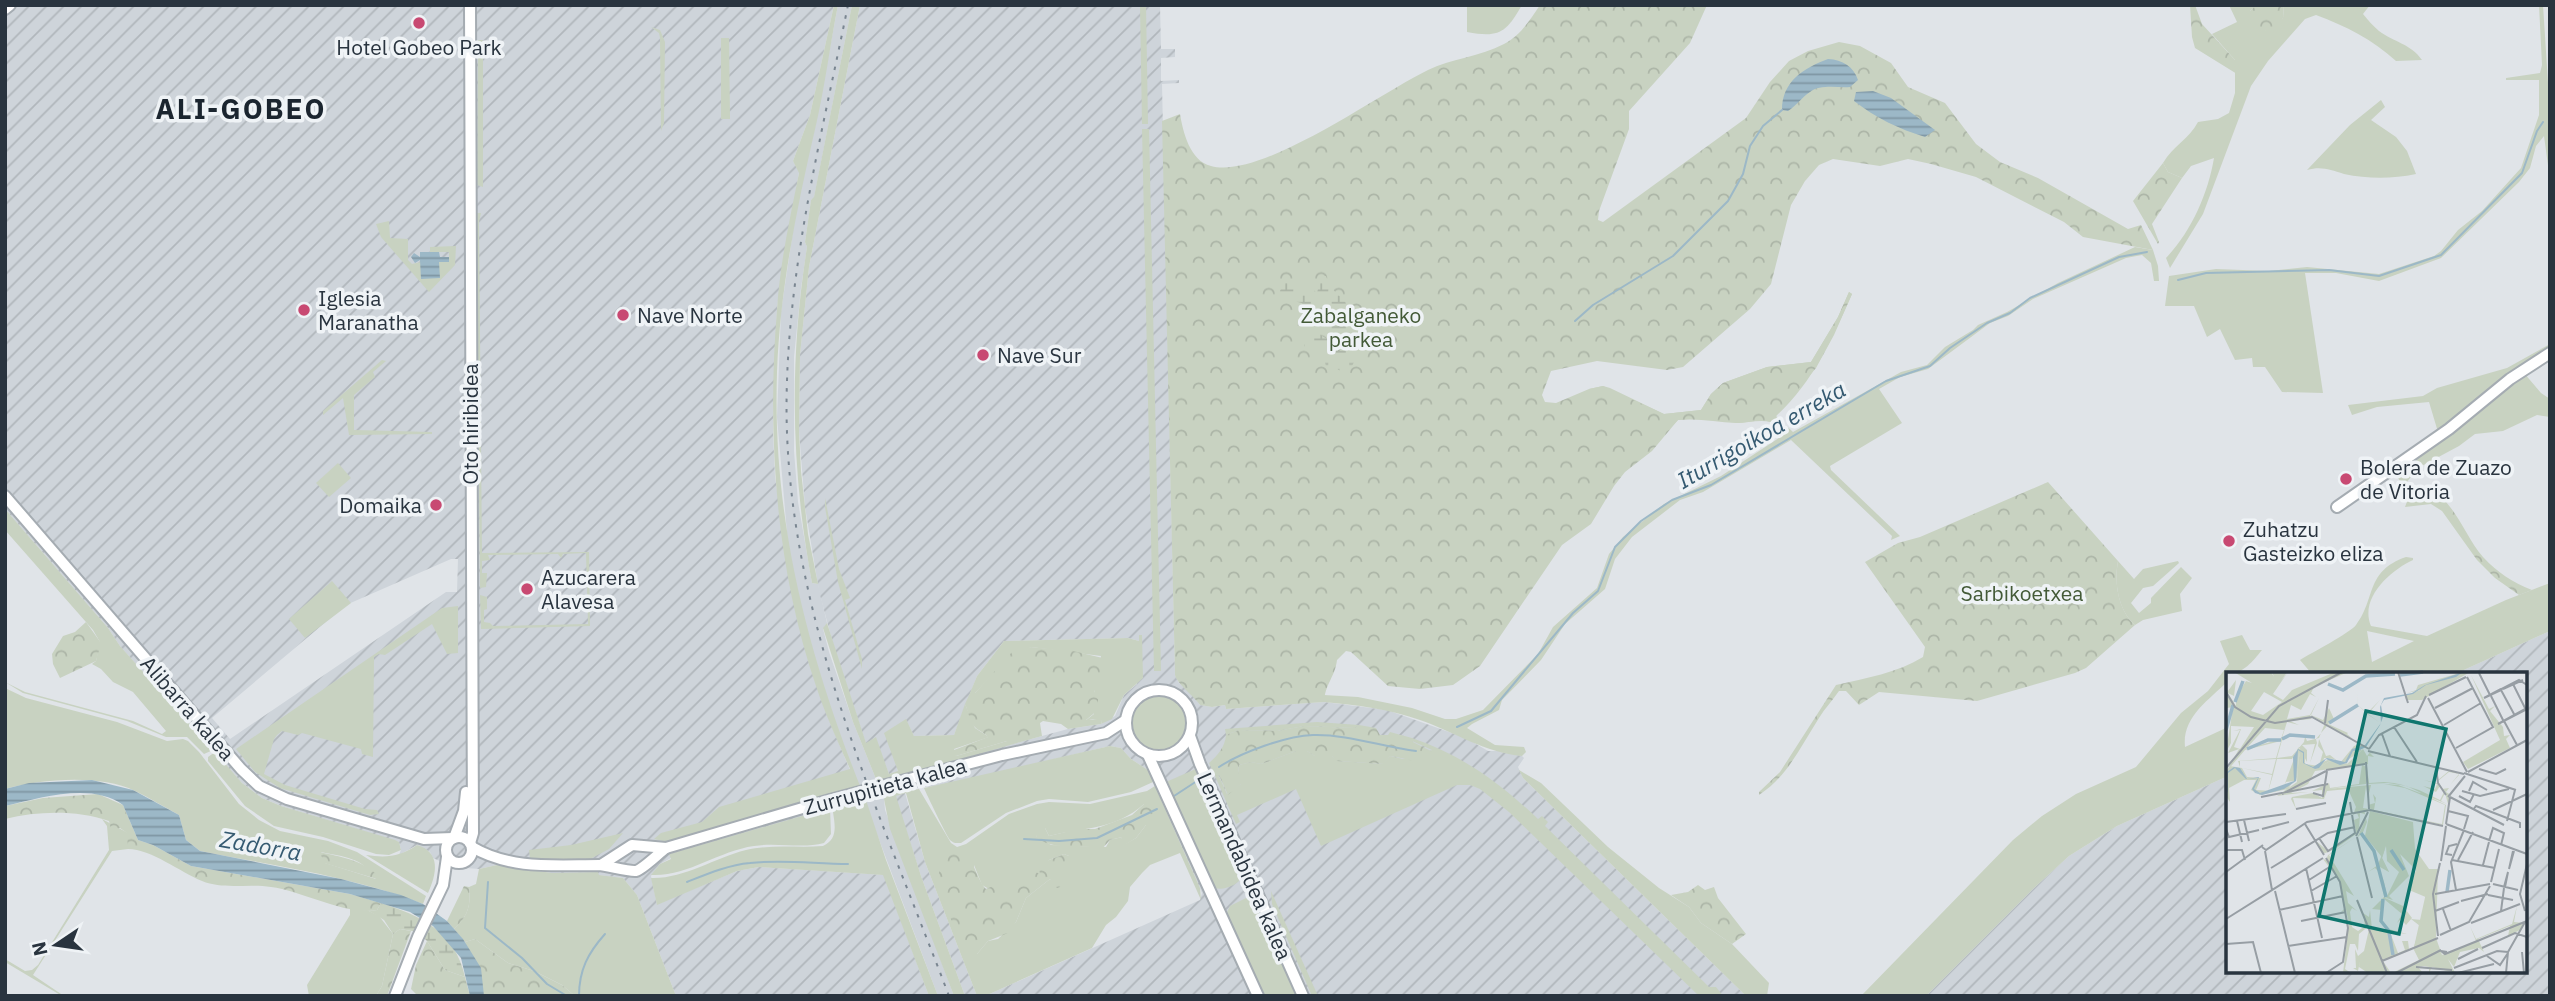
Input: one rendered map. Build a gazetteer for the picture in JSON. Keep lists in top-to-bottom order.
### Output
{
  "streets": {
    "street": [
      "Oto hiribidea",
      "Alibarra kalea",
      "Zurrupitieta kalea",
      "Lermandabidea kalea"
    ]
  },
  "crossings": [
    ["Oto hiribidea", "Alibarra kalea"],
    ["Zurrupitieta kalea", "Lermandabidea kalea"]
  ],
  "districts": ["ALI-GOBEO"],
  "water": ["Iturrigoikoa erreka", "Zadorra"],
  "parks": ["Zabalganeko parkea", "Sarbikoetxea"],
  "places": [
    "Hotel Gobeo Park",
    "Iglesia Maranatha",
    "Nave Norte",
    "Nave Sur",
    "Bolera de Zuazo de Vitoria",
    "Domaika",
    "Zuhatzu Gasteizko eliza",
    "Azucarera Alavesa"
  ],
  "north": "left"
}
